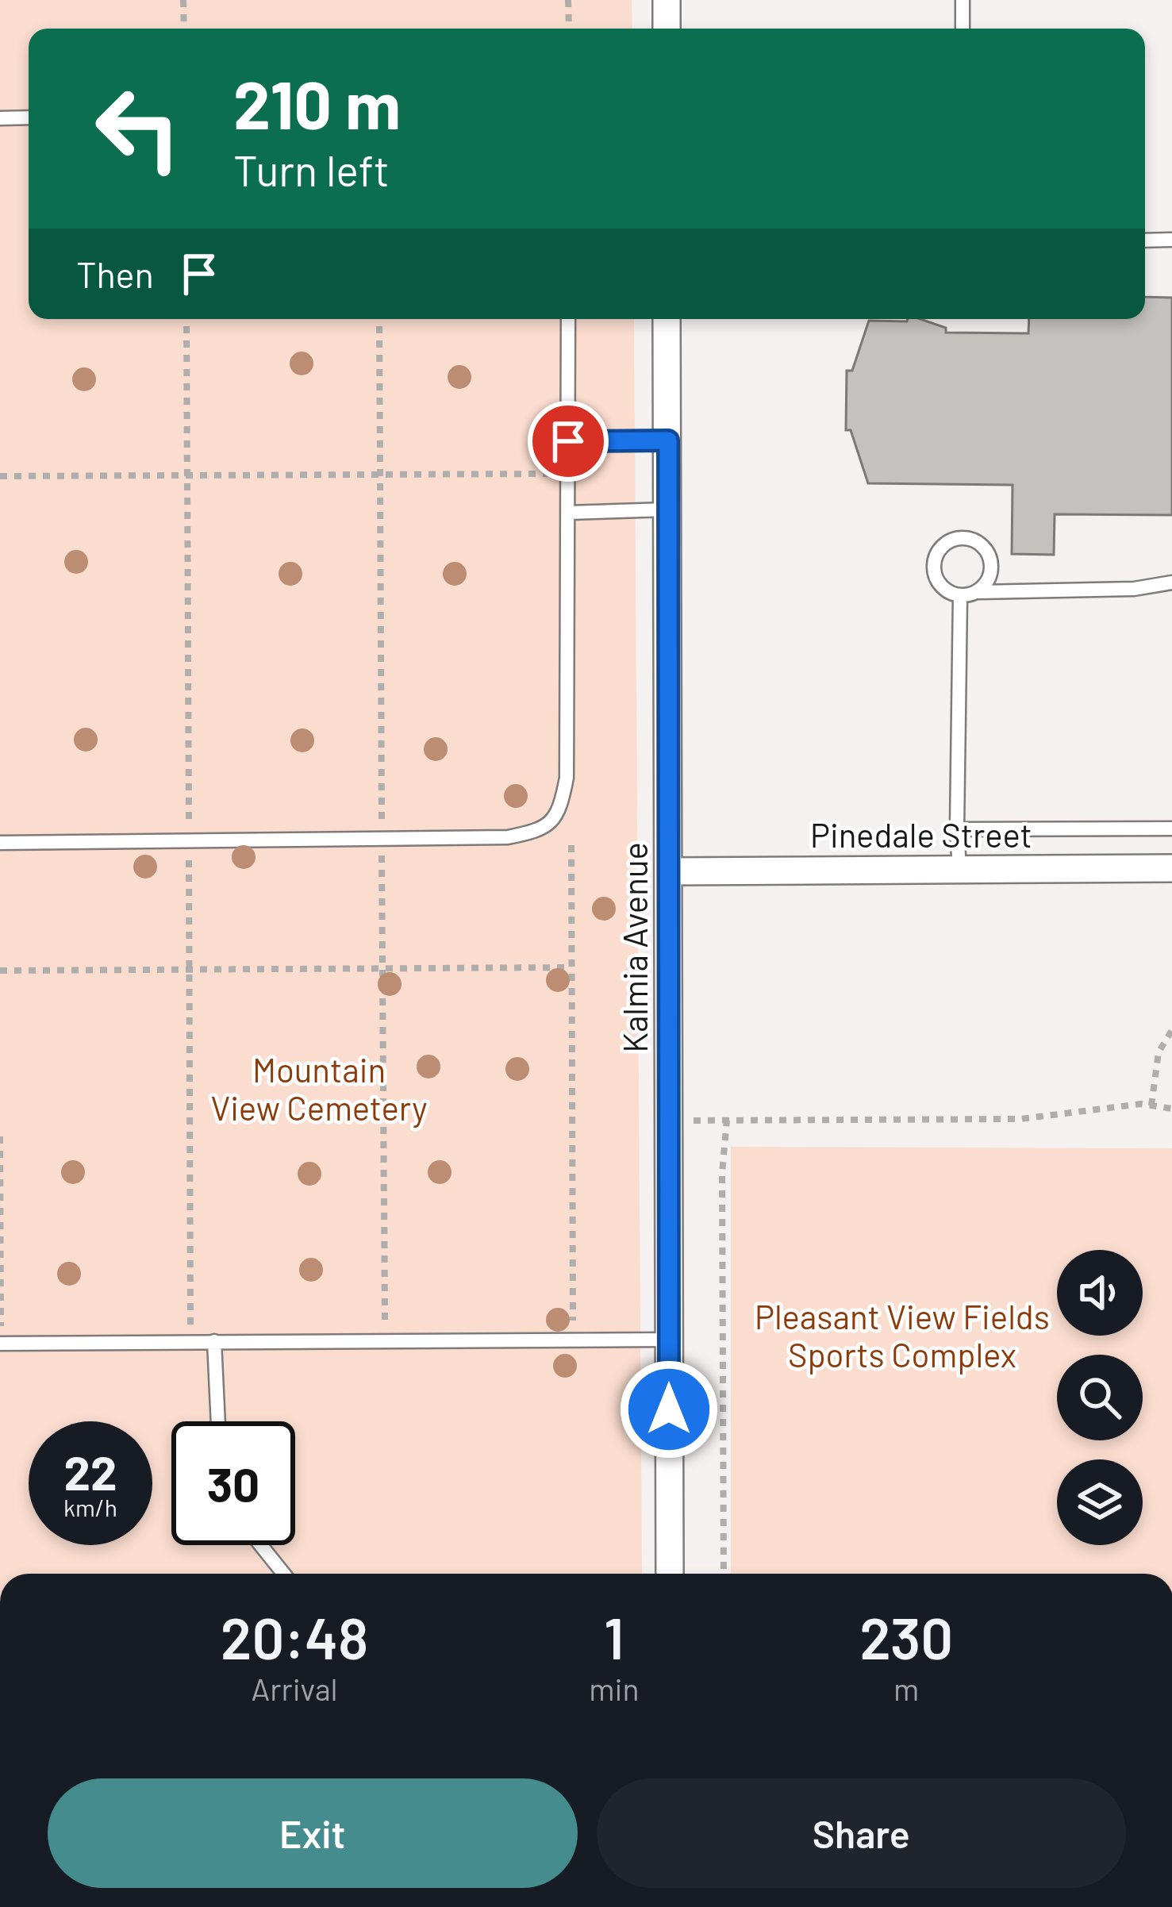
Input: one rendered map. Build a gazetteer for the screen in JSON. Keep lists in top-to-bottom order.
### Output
{
  "streets": {
    "street": ["Pinedale Street", "Kalmia Avenue"]
  },
  "crossings": [
    ["Pinedale Street", "Kalmia Avenue"]
  ],
  "parks": ["Mountain View Cemetery", "Pleasant View Fields Sports Complex"],
  "page": {
    "turn": ["210 m", "Turn left"],
    "then": "Then",
    "speed": "22 km/h",
    "limit": "30",
    "eta": [
      "20:48",
      "Arrival",
      "1",
      "min",
      "230",
      "m"
    ],
    "buttons": ["Exit", "Share"]
  }
}
